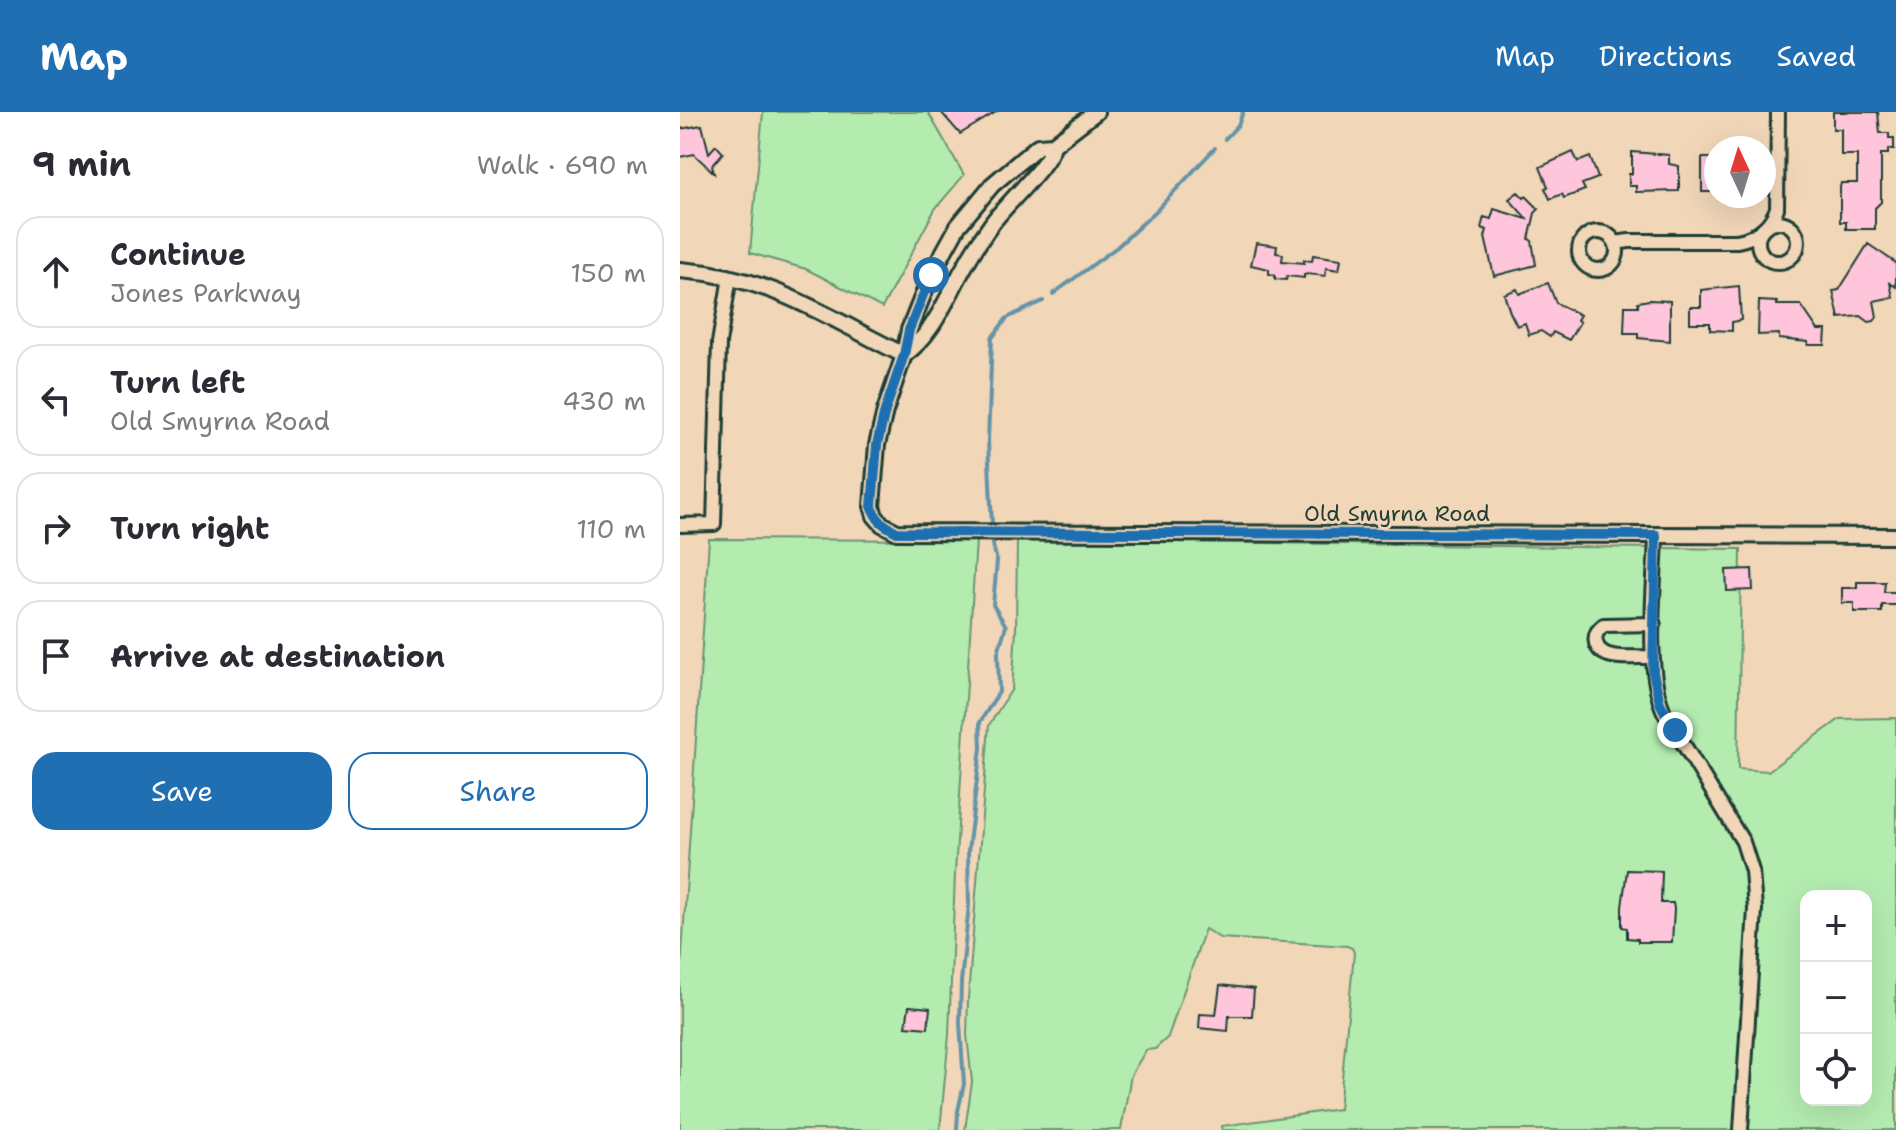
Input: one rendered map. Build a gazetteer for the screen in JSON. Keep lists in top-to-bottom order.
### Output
{
  "streets": {
    "street": ["Old Smyrna Road"]
  },
  "north": "top",
  "page": {
    "header": "Map",
    "nav": ["Map", "Directions", "Saved"],
    "heading": ["9 min", "Walk · 690 m"],
    "list": [
      ["Continue", "Jones Parkway", "150 m"],
      ["Turn left", "Old Smyrna Road", "430 m"],
      ["Turn right", "110 m"],
      "Arrive at destination"
    ],
    "buttons": ["Save", "Share"],
    "map_buttons": ["+", "−"]
  }
}
